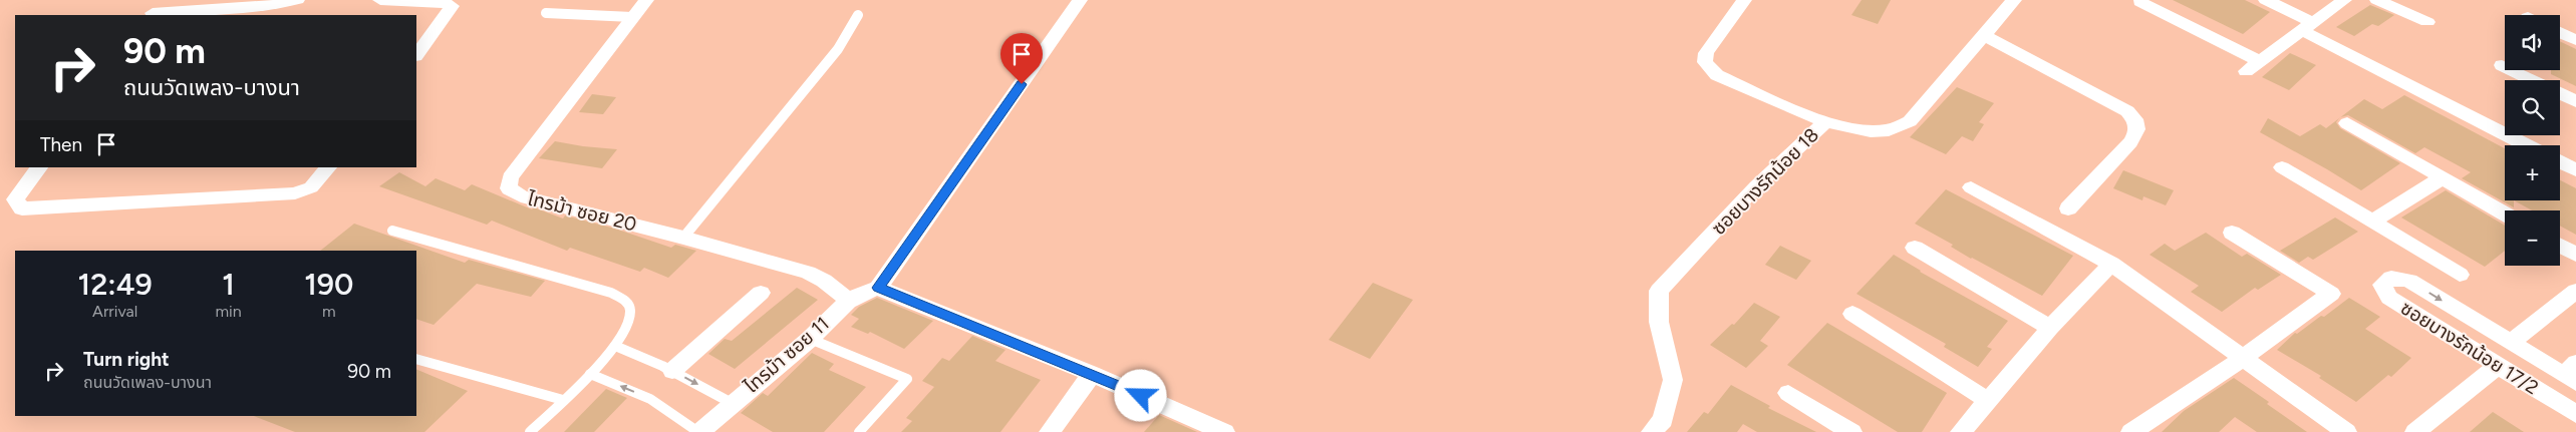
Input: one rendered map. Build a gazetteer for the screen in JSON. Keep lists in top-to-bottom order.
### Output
{
  "streets": {
    "street": [
      "ซอยบางรักน้อย 18",
      "ไทรม้า ซอย 20",
      "ซอยบางรักน้อย 17/2",
      "ไทรม้า ซอย 11"
    ]
  },
  "crossings": [
    ["ไทรม้า ซอย 20", "ไทรม้า ซอย 11"]
  ],
  "page": {
    "map_buttons": ["+", "−"],
    "turn": ["90 m", "ถนนวัดเพลง-บางนา"],
    "then": "Then",
    "eta": [
      "12:49",
      "Arrival",
      "1",
      "min",
      "190",
      "m"
    ],
    "list": [
      {
        "name": "Turn right",
        "note": "ถนนวัดเพลง-บางนา",
        "value": "90 m"
      }
    ]
  }
}
